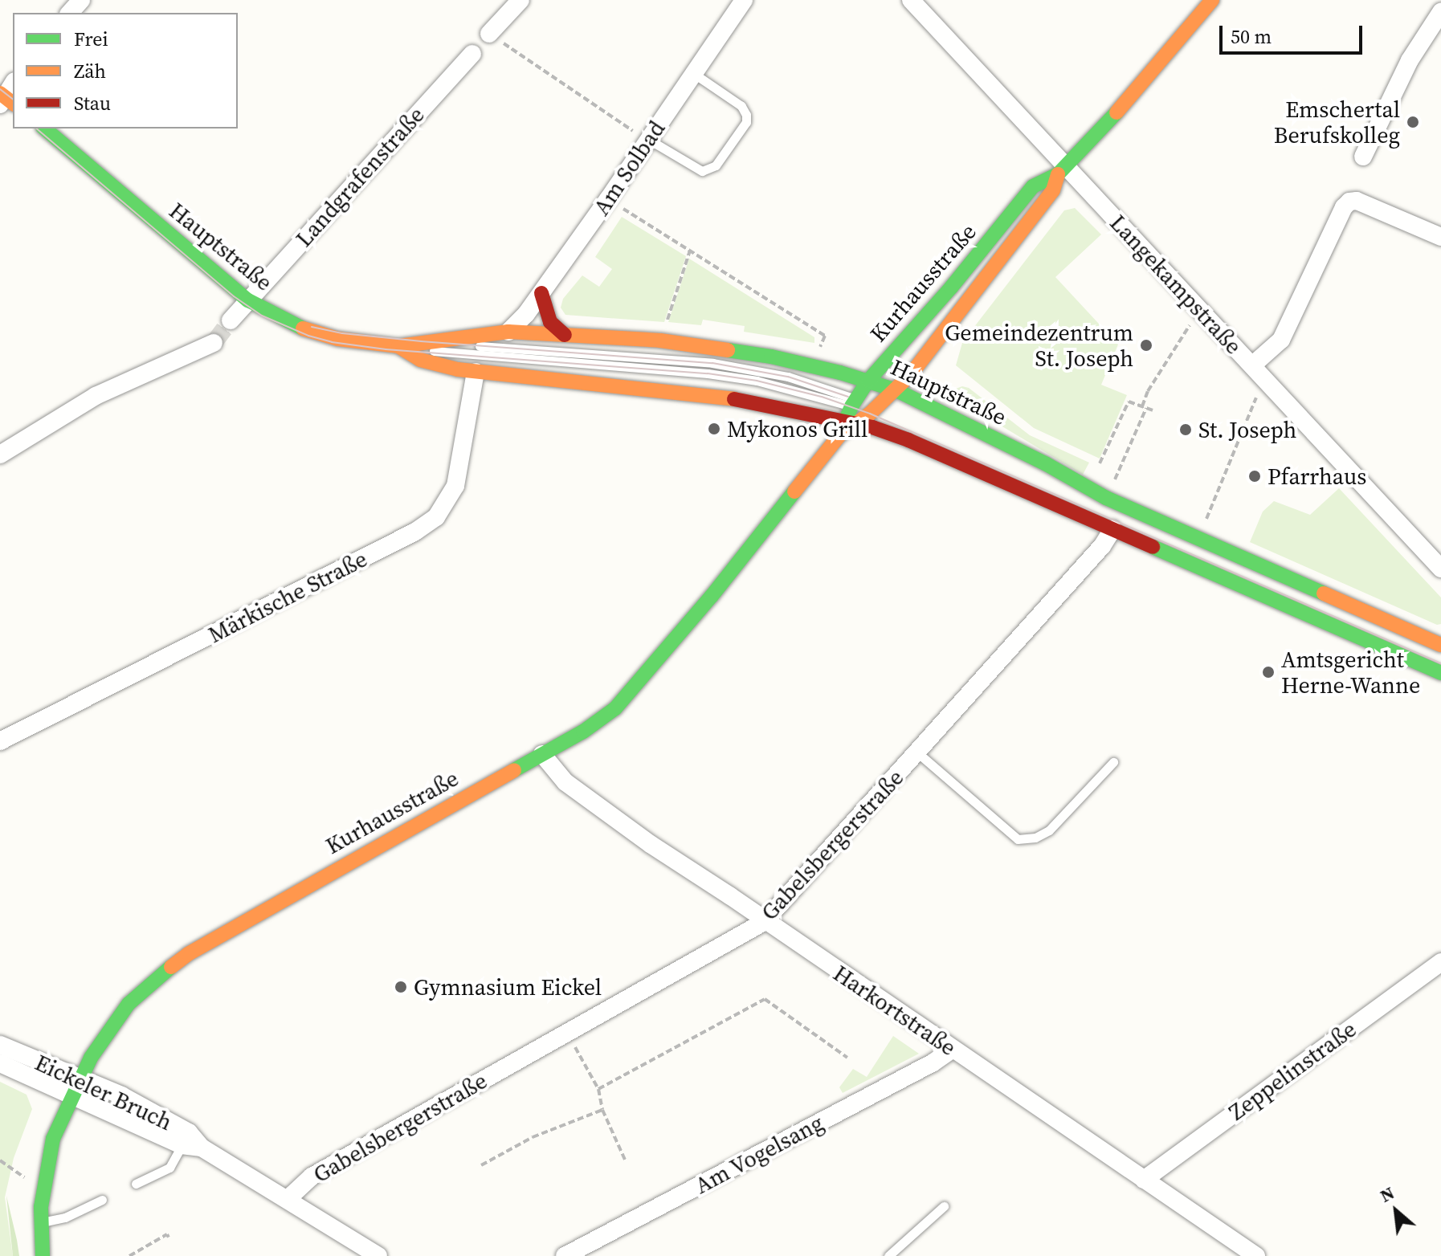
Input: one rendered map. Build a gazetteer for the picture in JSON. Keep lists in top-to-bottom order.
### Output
{
  "streets": {
    "street": [
      "Am Solbad",
      "Landgrafenstraße",
      "Hauptstraße",
      "Kurhausstraße",
      "Langekampstraße",
      "Märkische Straße",
      "Gabelsbergerstraße",
      "Harkortstraße",
      "Zeppelinstraße",
      "Eickeler Bruch",
      "Am Vogelsang"
    ]
  },
  "crossings": [
    ["Am Solbad", "Hauptstraße"],
    ["Landgrafenstraße", "Hauptstraße"],
    ["Hauptstraße", "Kurhausstraße"],
    ["Hauptstraße", "Märkische Straße"],
    ["Hauptstraße", "Gabelsbergerstraße"],
    ["Kurhausstraße", "Langekampstraße"],
    ["Kurhausstraße", "Harkortstraße"],
    ["Kurhausstraße", "Eickeler Bruch"],
    ["Gabelsbergerstraße", "Harkortstraße"],
    ["Gabelsbergerstraße", "Eickeler Bruch"],
    ["Harkortstraße", "Zeppelinstraße"],
    ["Harkortstraße", "Am Vogelsang"]
  ],
  "places": [
    "Emschertal Berufskolleg",
    "Gemeindezentrum St. Joseph",
    "Mykonos Grill",
    "St. Joseph",
    "Pfarrhaus",
    "Amtsgericht Herne-Wanne",
    "Gymnasium Eickel"
  ],
  "legend": ["Frei", "Zäh", "Stau"],
  "scale_bar": "50 m",
  "north": "top left"
}
